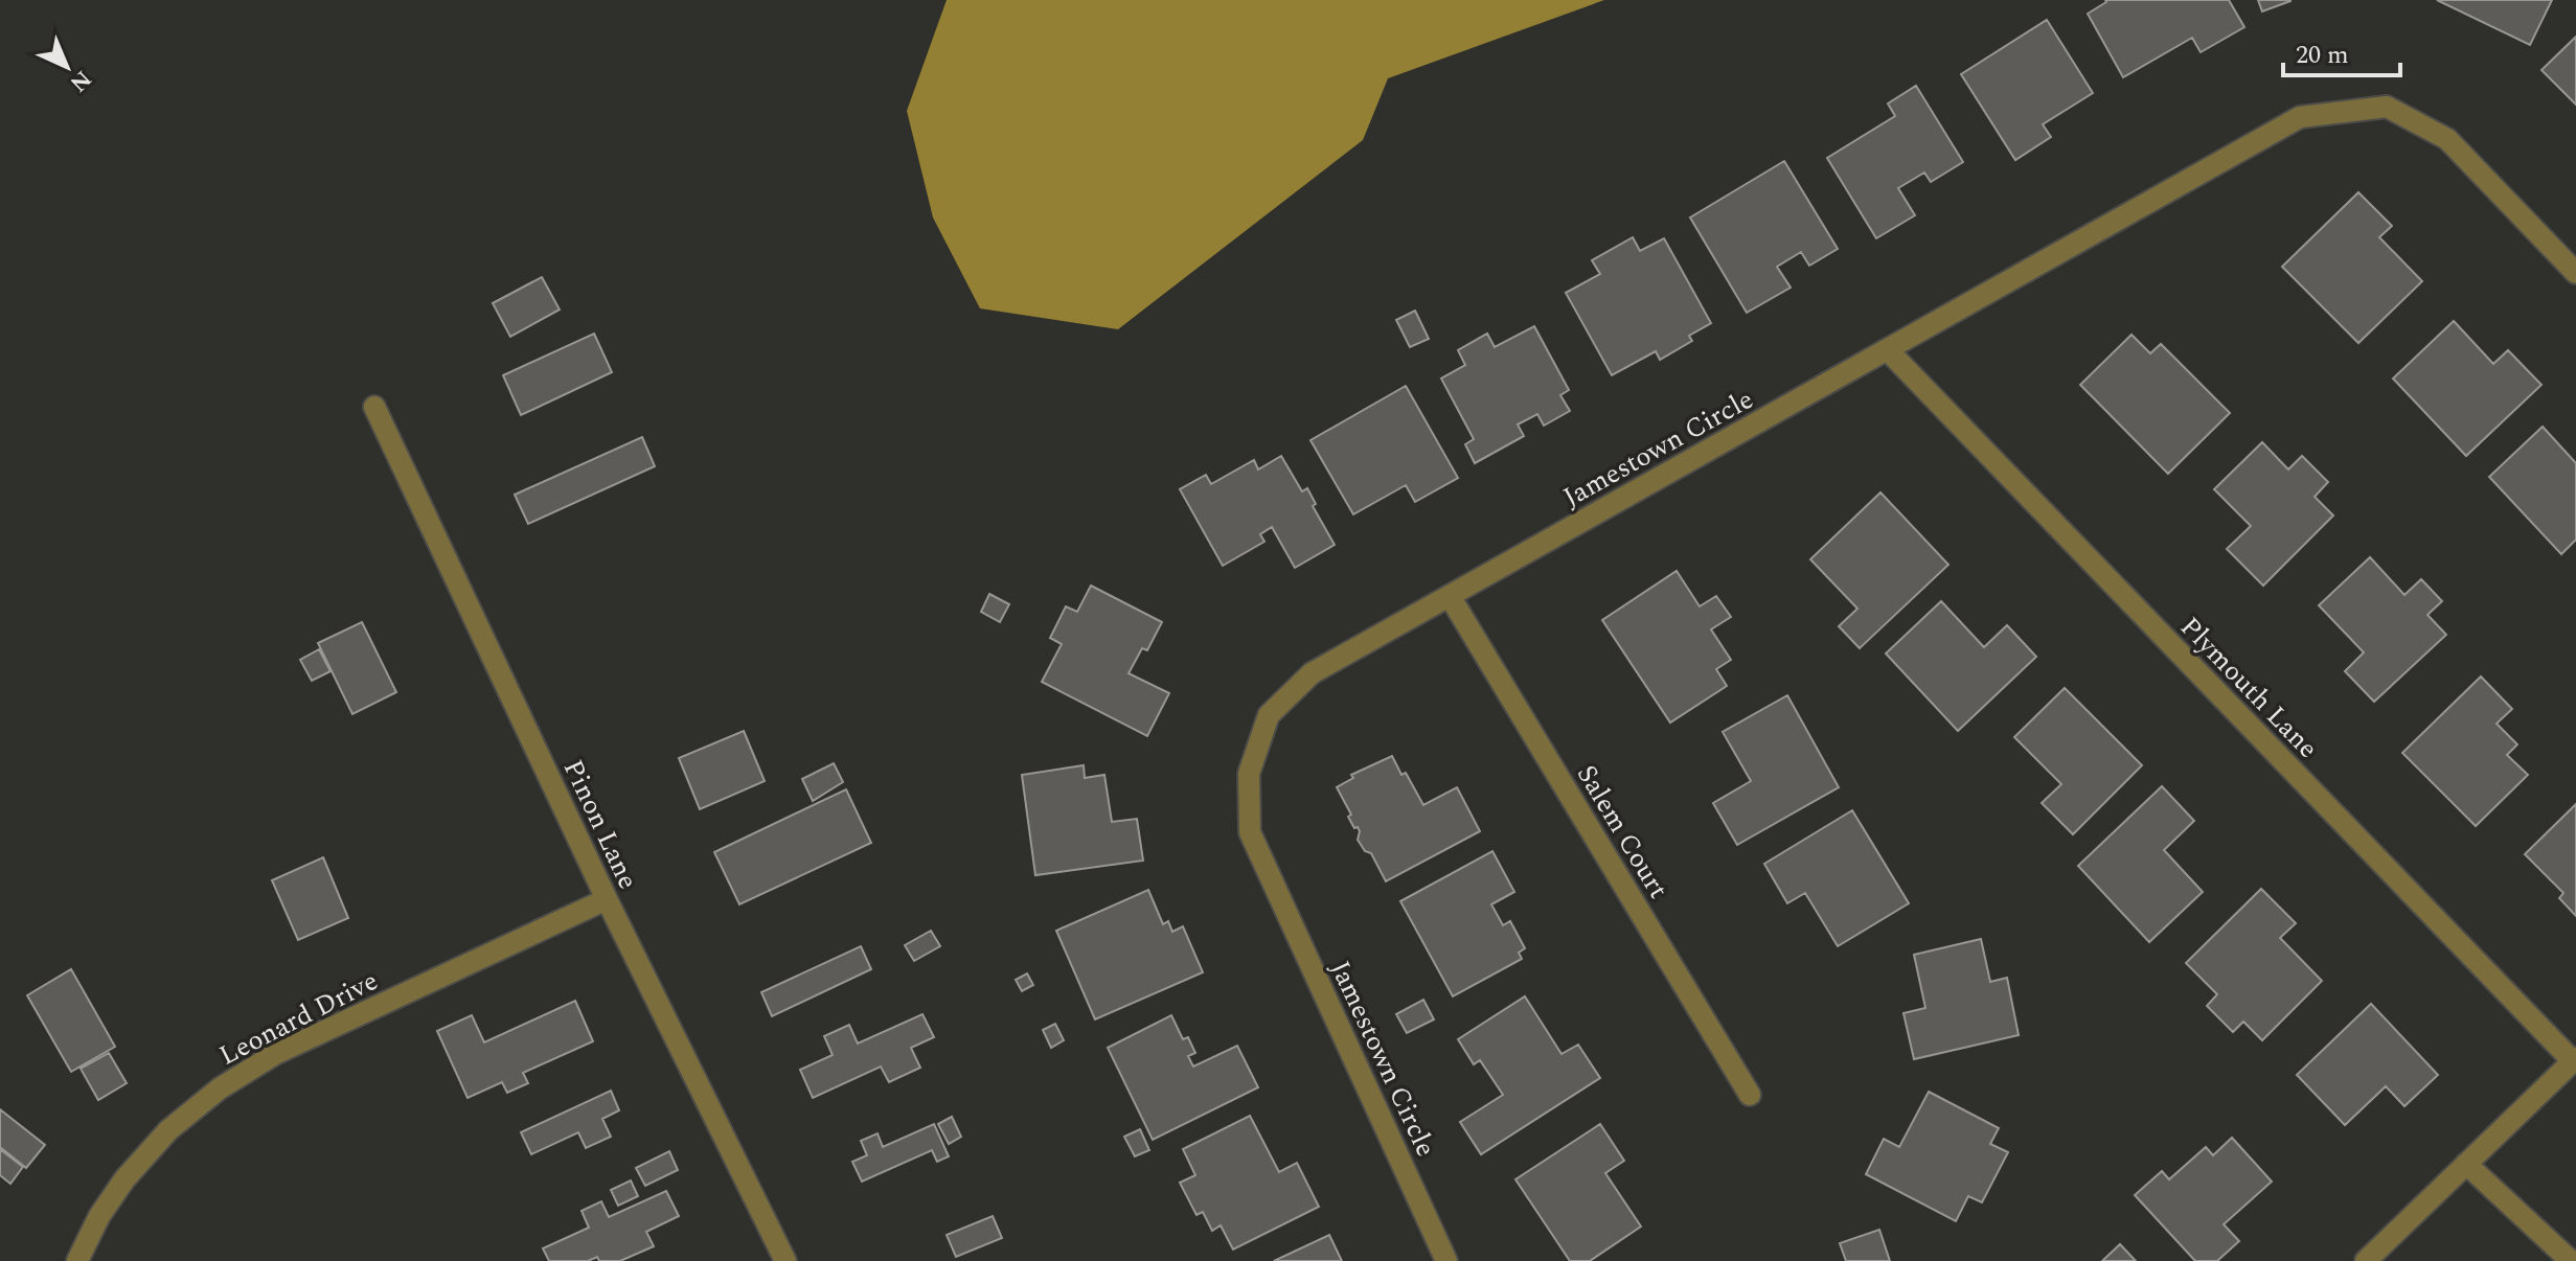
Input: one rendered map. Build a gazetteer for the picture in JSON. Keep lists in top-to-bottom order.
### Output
{
  "streets": {
    "street": [
      "Jamestown Circle",
      "Plymouth Lane",
      "Pinon Lane",
      "Salem Court",
      "Leonard Drive"
    ]
  },
  "crossings": [
    ["Jamestown Circle", "Plymouth Lane"],
    ["Jamestown Circle", "Salem Court"],
    ["Pinon Lane", "Leonard Drive"]
  ],
  "scale_bar": "20 m",
  "north": "bottom right"
}
